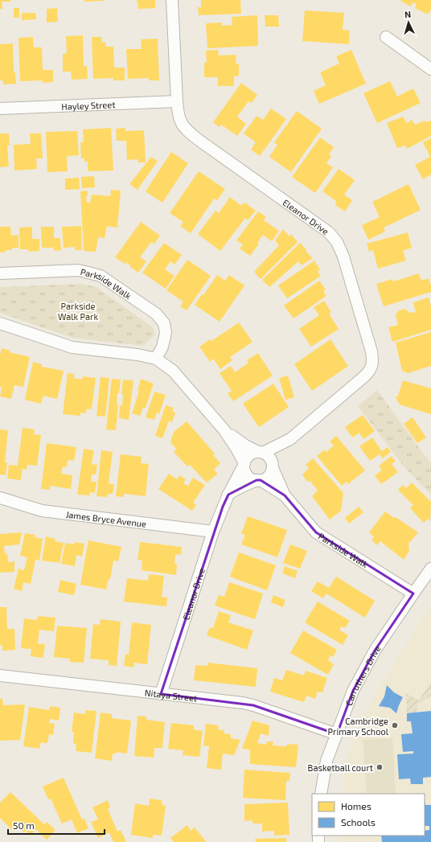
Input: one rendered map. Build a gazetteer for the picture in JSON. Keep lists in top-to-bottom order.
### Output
{
  "streets": {
    "street": [
      "Hayley Street",
      "Eleanor Drive",
      "Parkside Walk",
      "James Bryce Avenue",
      "Carruthers Drive",
      "Nitaya Street"
    ]
  },
  "crossings": [
    ["Hayley Street", "Eleanor Drive"],
    ["Eleanor Drive", "Parkside Walk"],
    ["Eleanor Drive", "James Bryce Avenue"],
    ["Eleanor Drive", "Nitaya Street"],
    ["Parkside Walk", "Carruthers Drive"],
    ["Carruthers Drive", "Nitaya Street"]
  ],
  "parks": ["Parkside Walk Park"],
  "places": ["Cambridge Primary School", "Basketball court"],
  "legend": ["Homes", "Schools"],
  "scale_bar": "50 m",
  "north": "top"
}
